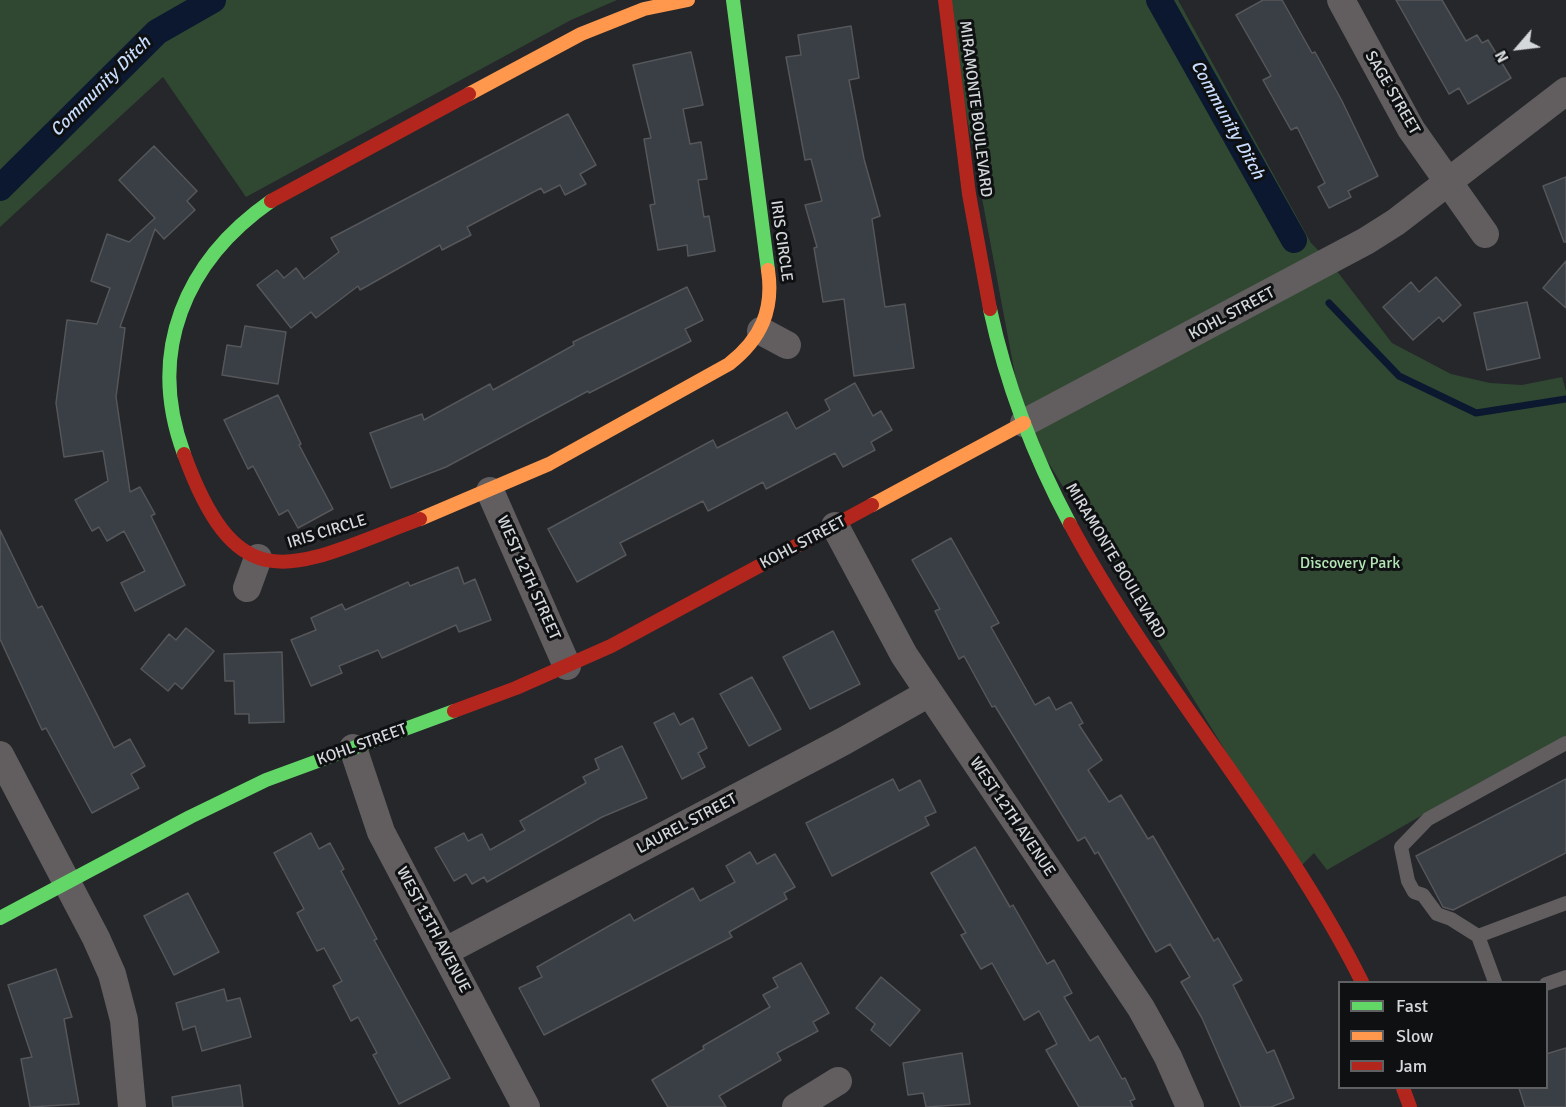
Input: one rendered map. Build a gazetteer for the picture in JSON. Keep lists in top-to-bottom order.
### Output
{
  "streets": {
    "street": [
      "SAGE STREET",
      "MIRAMONTE BOULEVARD",
      "IRIS CIRCLE",
      "KOHL STREET",
      "WEST 12TH STREET",
      "WEST 12TH AVENUE",
      "LAUREL STREET",
      "WEST 13TH AVENUE"
    ]
  },
  "crossings": [
    ["SAGE STREET", "KOHL STREET"],
    ["MIRAMONTE BOULEVARD", "KOHL STREET"],
    ["IRIS CIRCLE", "WEST 12TH STREET"],
    ["KOHL STREET", "WEST 12TH STREET"],
    ["KOHL STREET", "WEST 12TH AVENUE"],
    ["KOHL STREET", "WEST 13TH AVENUE"],
    ["WEST 12TH AVENUE", "LAUREL STREET"],
    ["LAUREL STREET", "WEST 13TH AVENUE"]
  ],
  "water": ["Community Ditch"],
  "parks": ["Discovery Park"],
  "legend": ["Fast", "Slow", "Jam"],
  "north": "bottom left"
}
